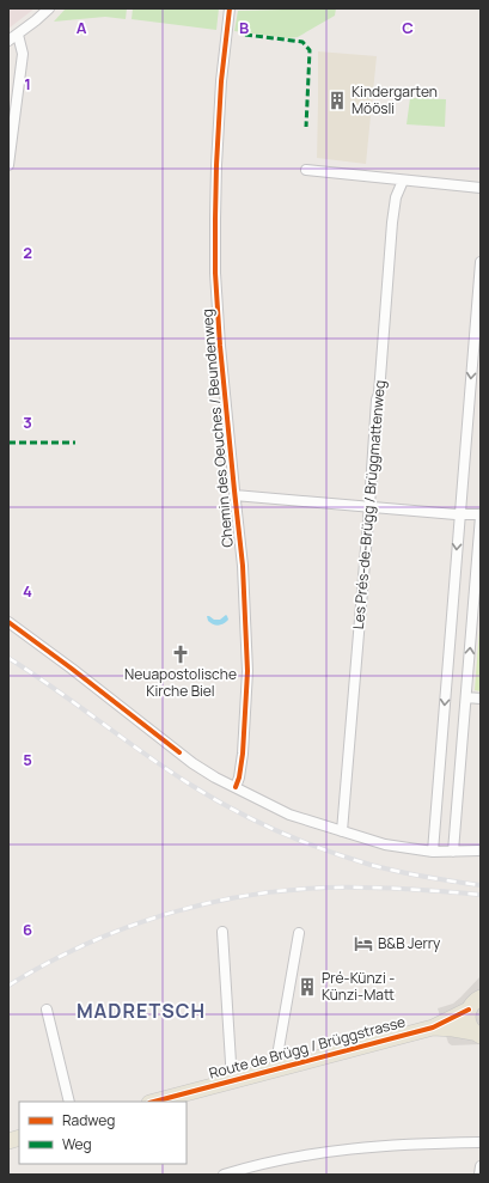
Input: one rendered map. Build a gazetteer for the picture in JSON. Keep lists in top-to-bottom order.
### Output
{
  "streets": {
    "main road": ["Route de Brügg / Brüggstrasse"],
    "street": ["Chemin des Oeuches / Beundenweg", "Les Prés-de-Brügg / Brüggmattenweg"]
  },
  "districts": ["MADRETSCH"],
  "places": {
    "building": ["Kindergarten Möösli", "Pré-Künzi - Künzi-Matt"],
    "church": ["Neuapostolische Kirche Biel"],
    "hotel": ["B&B Jerry"]
  },
  "legend": ["Radweg", "Weg"],
  "grid": {
    "columns": ["A", "B", "C"],
    "rows": [
      "1",
      "2",
      "3",
      "4",
      "5",
      "6"
    ]
  }
}
